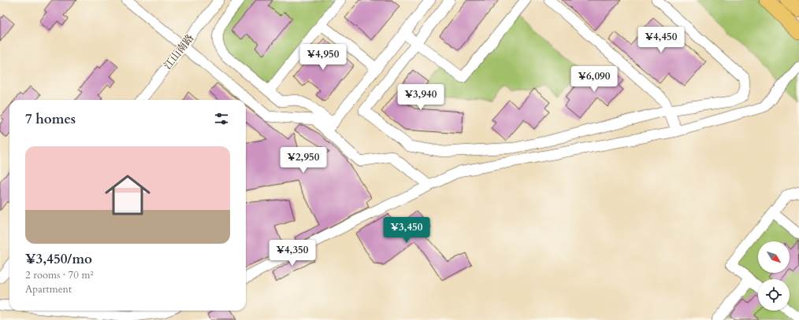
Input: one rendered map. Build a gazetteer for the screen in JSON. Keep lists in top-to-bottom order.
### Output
{
  "streets": {
    "street": ["江山南路"]
  },
  "north": "bottom right",
  "page": {
    "price": [
      "¥4,450",
      "¥4,950",
      "¥6,090",
      "¥3,940",
      "¥2,950",
      "¥3,450",
      "¥4,350"
    ],
    "heading": "7 homes",
    "list": [
      {
        "name": "¥3,450/mo",
        "note": "2 rooms · 70 m² · Apartment"
      }
    ]
  }
}
